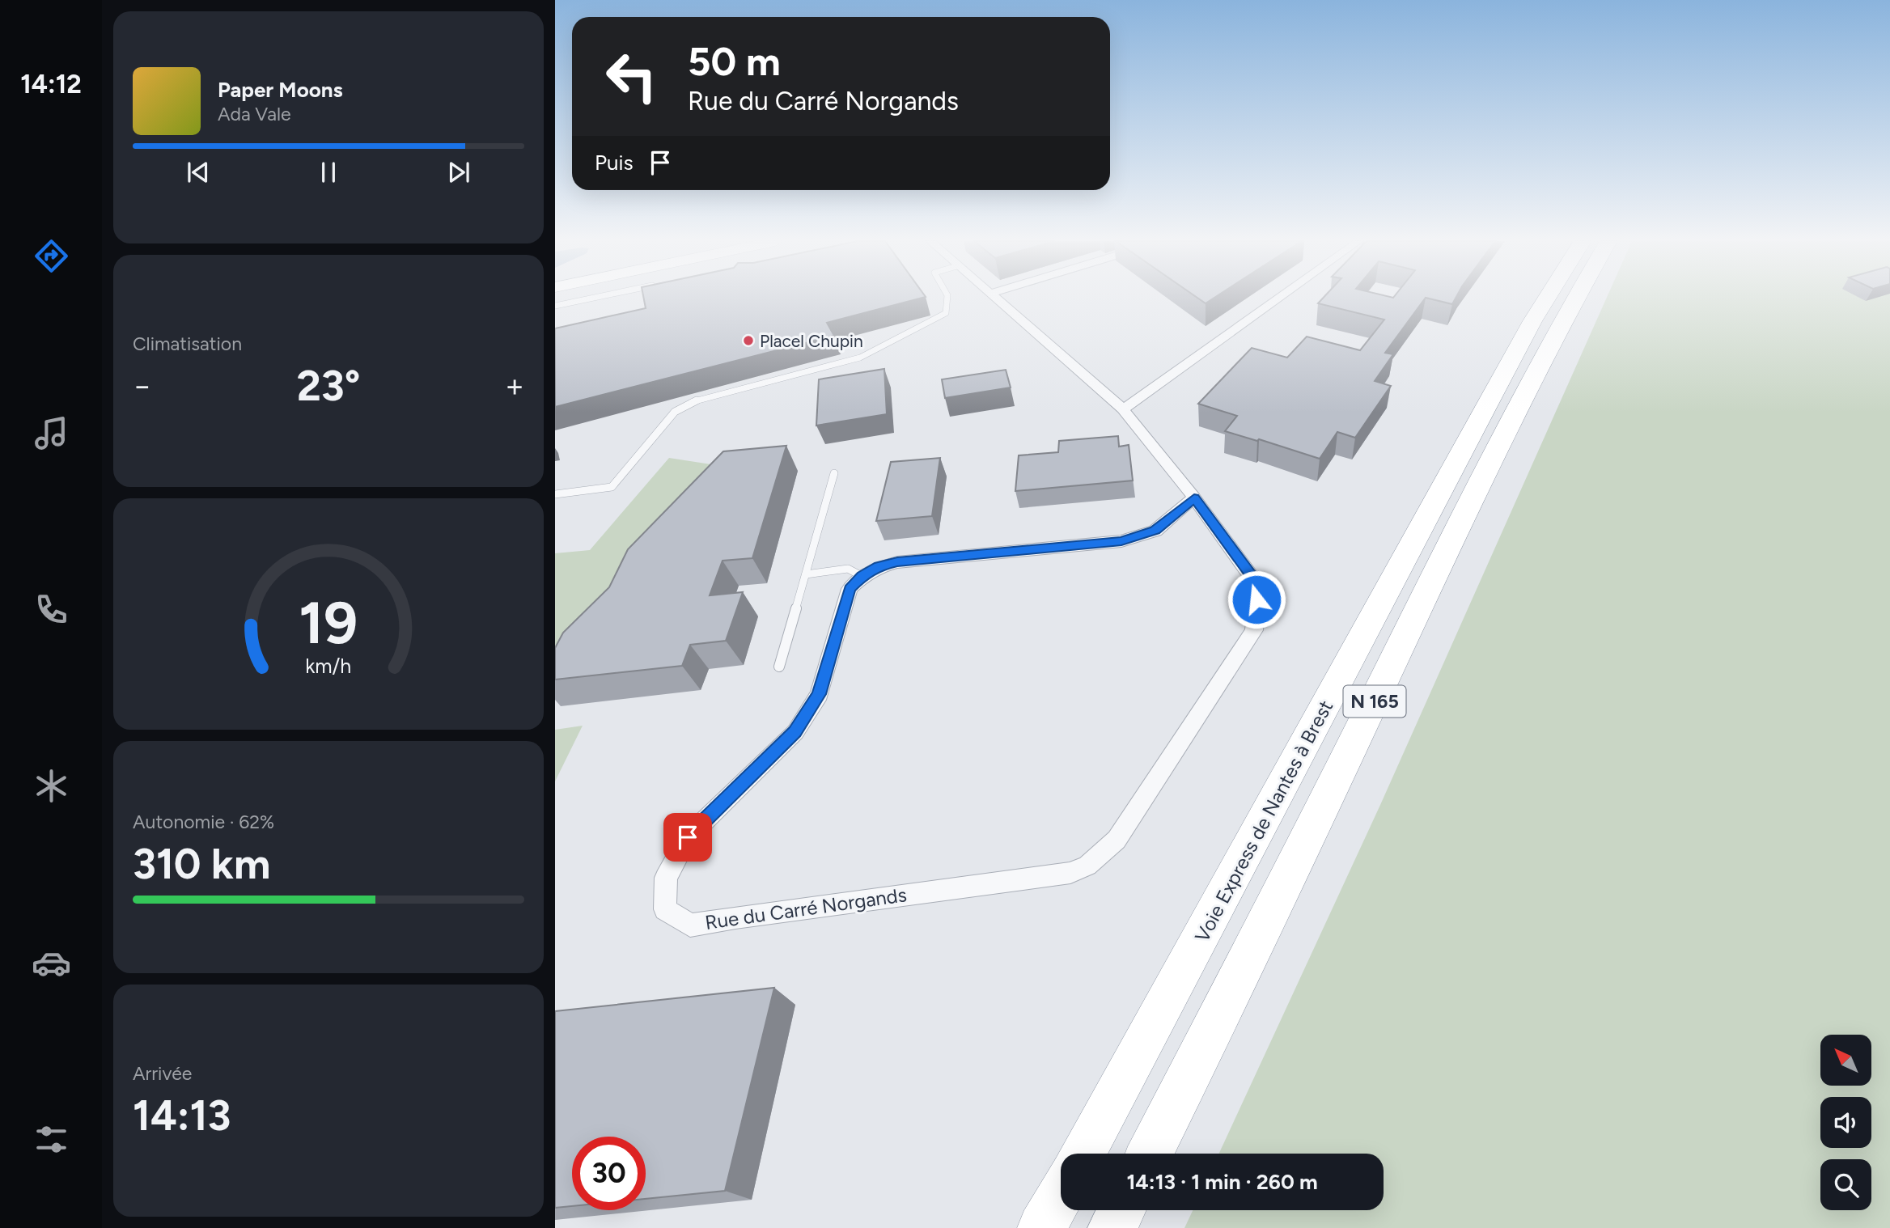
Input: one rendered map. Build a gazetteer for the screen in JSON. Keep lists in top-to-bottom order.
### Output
{
  "streets": {
    "highway": ["N 165", "Voie Express de Nantes à Brest"],
    "street": ["Rue du Carré Norgands"]
  },
  "places": ["Placel Chupin"],
  "north": "top left",
  "page": {
    "tabs": "14:12",
    "turn": ["50 m", "Rue du Carré Norgands"],
    "song": ["Paper Moons", "Ada Vale"],
    "then": "Puis",
    "tile": [
      "Climatisation",
      ["Autonomie · 62%", "310 km"],
      ["Arrivée", "14:13"]
    ],
    "heat": ["−", "23°", "+"],
    "limit": "30",
    "trip": "14:13 · 1 min · 260 m",
    "gauge": ["19", "km/h"]
  }
}
